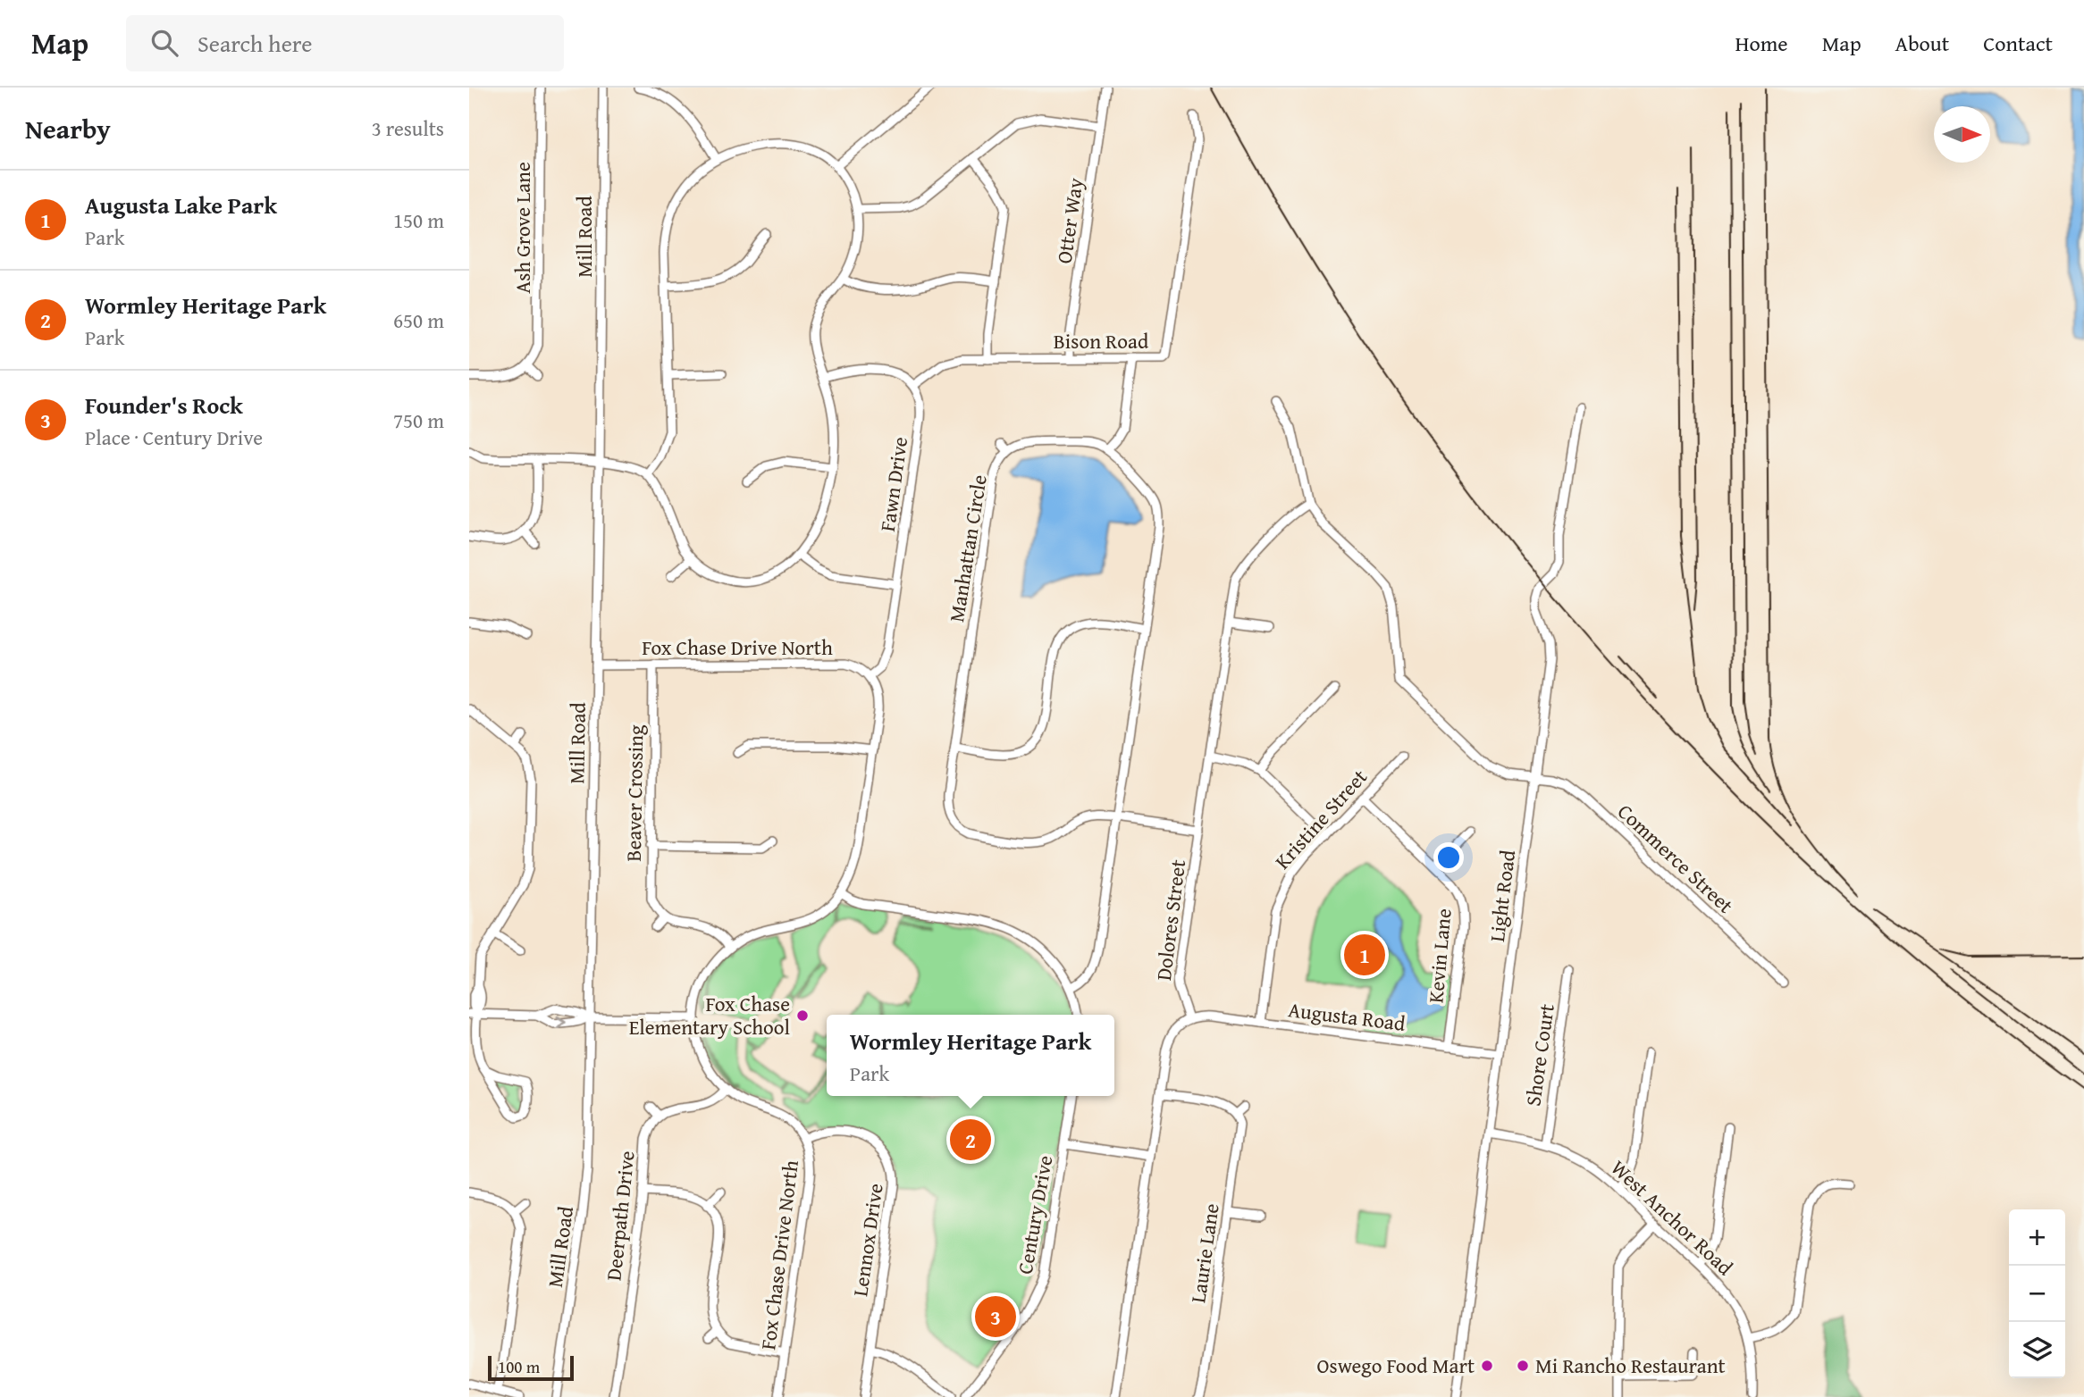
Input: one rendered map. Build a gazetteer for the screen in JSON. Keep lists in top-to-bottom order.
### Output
{
  "streets": {
    "street": [
      "Otter Way",
      "Ash Grove Lane",
      "Mill Road",
      "Bison Road",
      "Fawn Drive",
      "Manhattan Circle",
      "Fox Chase Drive North",
      "Beaver Crossing",
      "Kristine Street",
      "Commerce Street",
      "Light Road",
      "Dolores Street",
      "Kevin Lane",
      "Augusta Road",
      "Shore Court",
      "Century Drive",
      "Deerpath Drive",
      "West Anchor Road",
      "Lennox Drive",
      "Laurie Lane"
    ]
  },
  "crossings": [
    ["Otter Way", "Bison Road"],
    ["Mill Road", "Fox Chase Drive North"],
    ["Bison Road", "Fawn Drive"],
    ["Fawn Drive", "Fox Chase Drive North"],
    ["Manhattan Circle", "Dolores Street"],
    ["Fox Chase Drive North", "Beaver Crossing"],
    ["Fox Chase Drive North", "Lennox Drive"],
    ["Kristine Street", "Kevin Lane"],
    ["Kristine Street", "Augusta Road"],
    ["Commerce Street", "Light Road"],
    ["Commerce Street", "Dolores Street"],
    ["Light Road", "Augusta Road"],
    ["Light Road", "West Anchor Road"],
    ["Dolores Street", "Augusta Road"],
    ["Kevin Lane", "Augusta Road"],
    ["Shore Court", "West Anchor Road"]
  ],
  "places": ["Fox Chase Elementary School", "Oswego Food Mart", "Mi Rancho Restaurant"],
  "scale_bar": "100 m",
  "north": "right",
  "page": {
    "header": "Map",
    "search": "Search here",
    "nav": [
      "Home",
      "Map",
      "About",
      "Contact"
    ],
    "heading": ["Nearby", "3 results"],
    "list": [
      {
        "mark": "1",
        "name": "Augusta Lake Park",
        "note": "Park",
        "value": "150 m"
      },
      {
        "mark": "2",
        "name": "Wormley Heritage Park",
        "note": "Park",
        "value": "650 m"
      },
      {
        "mark": "3",
        "name": "Founder's Rock",
        "note": "Place · Century Drive",
        "value": "750 m"
      }
    ],
    "pins": ["1", "2", "3"],
    "popup": ["Wormley Heritage Park", "Park"],
    "map_buttons": ["+", "−"],
    "scale": "100 m"
  }
}
